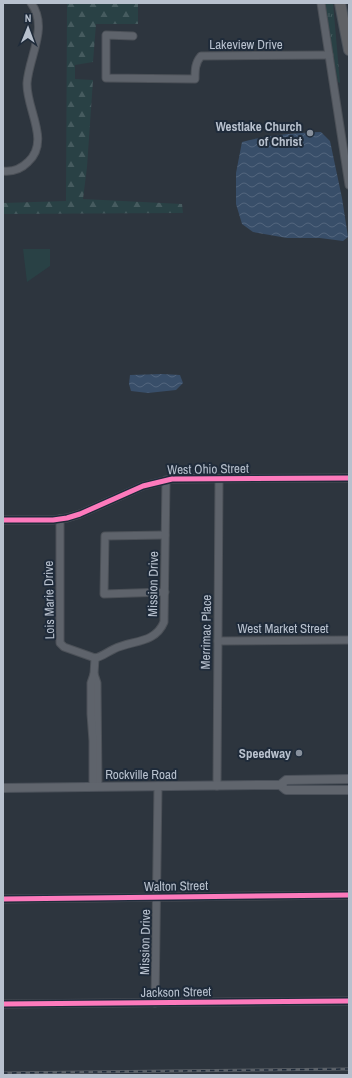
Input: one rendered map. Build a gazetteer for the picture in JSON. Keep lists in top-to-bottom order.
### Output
{
  "streets": {
    "main road": ["Rockville Road"],
    "street": [
      "Lakeview Drive",
      "West Ohio Street",
      "Mission Drive",
      "Lois Marie Drive",
      "West Market Street",
      "Merrimac Place",
      "Walton Street",
      "Jackson Street"
    ]
  },
  "crossings": [
    ["West Ohio Street", "Mission Drive"],
    ["West Ohio Street", "Lois Marie Drive"],
    ["West Ohio Street", "Merrimac Place"],
    ["Mission Drive", "Lois Marie Drive"],
    ["Mission Drive", "Rockville Road"],
    ["Mission Drive", "Walton Street"],
    ["Mission Drive", "Jackson Street"],
    ["West Market Street", "Merrimac Place"],
    ["Merrimac Place", "Rockville Road"]
  ],
  "places": ["Westlake Church of Christ", "Speedway"],
  "north": "top"
}
